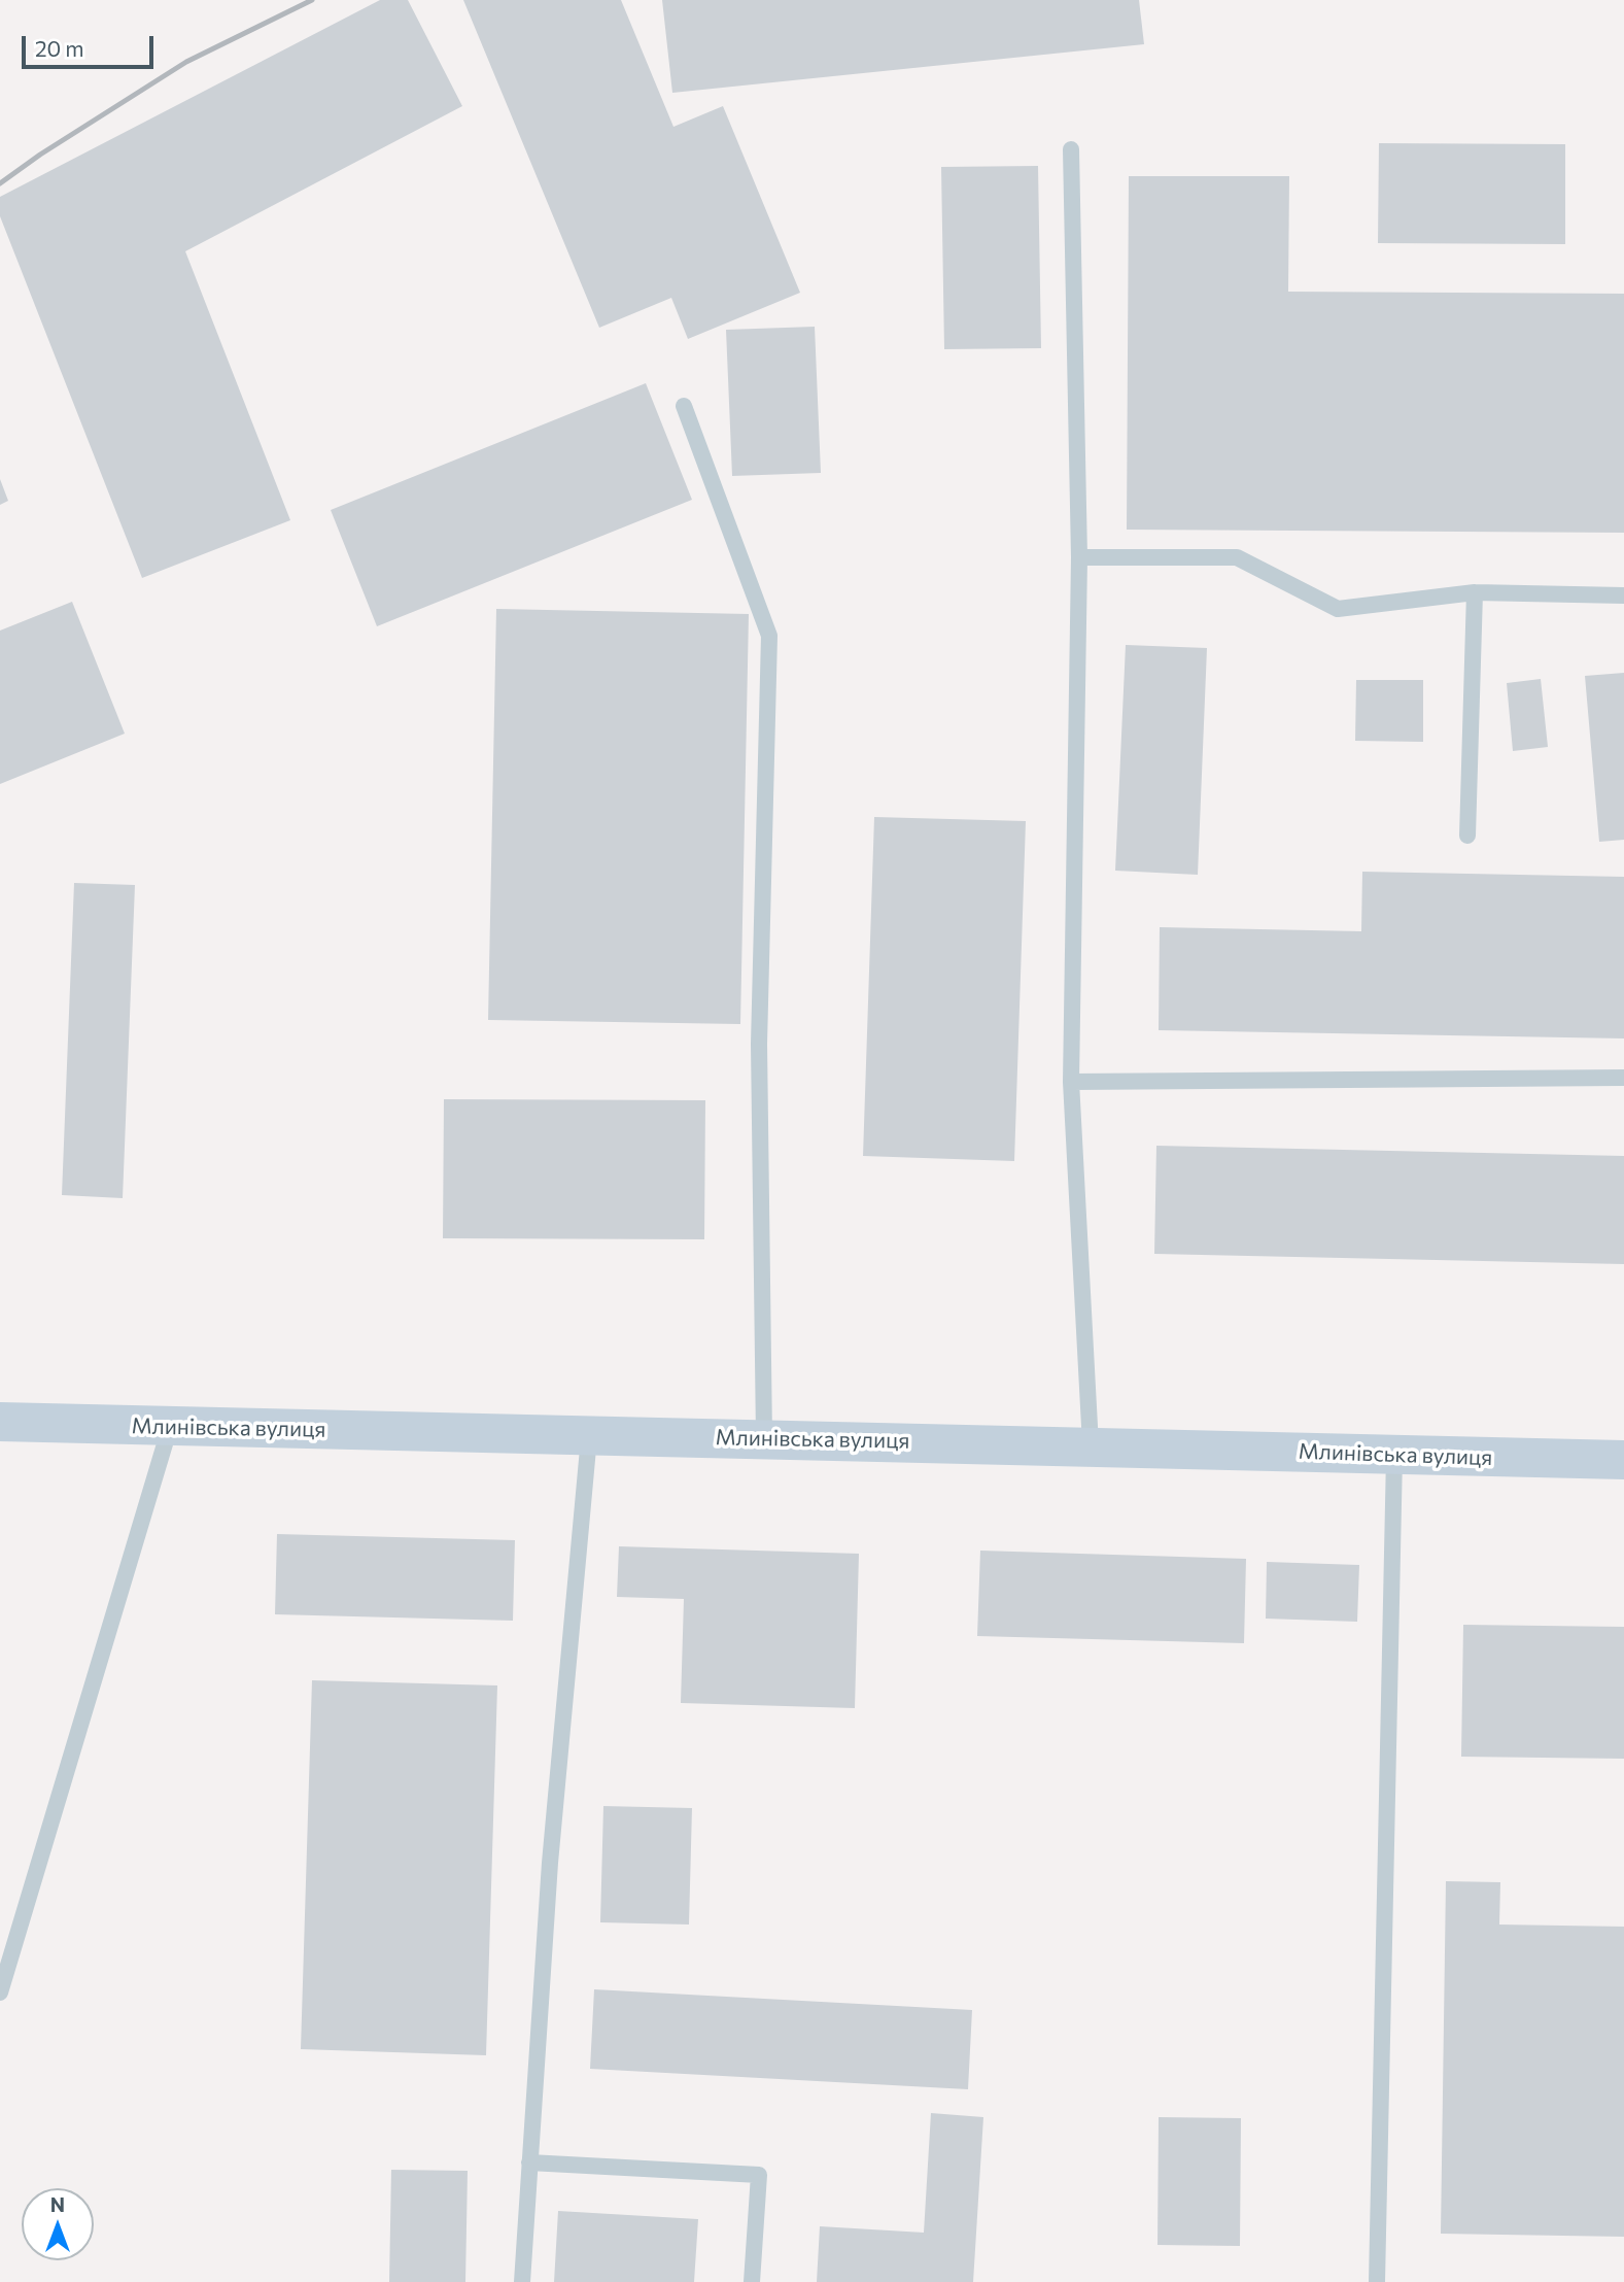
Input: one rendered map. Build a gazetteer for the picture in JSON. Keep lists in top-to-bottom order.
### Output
{
  "streets": {
    "main road": ["Млинівська вулиця"]
  },
  "scale_bar": "20 m",
  "north": "top"
}
